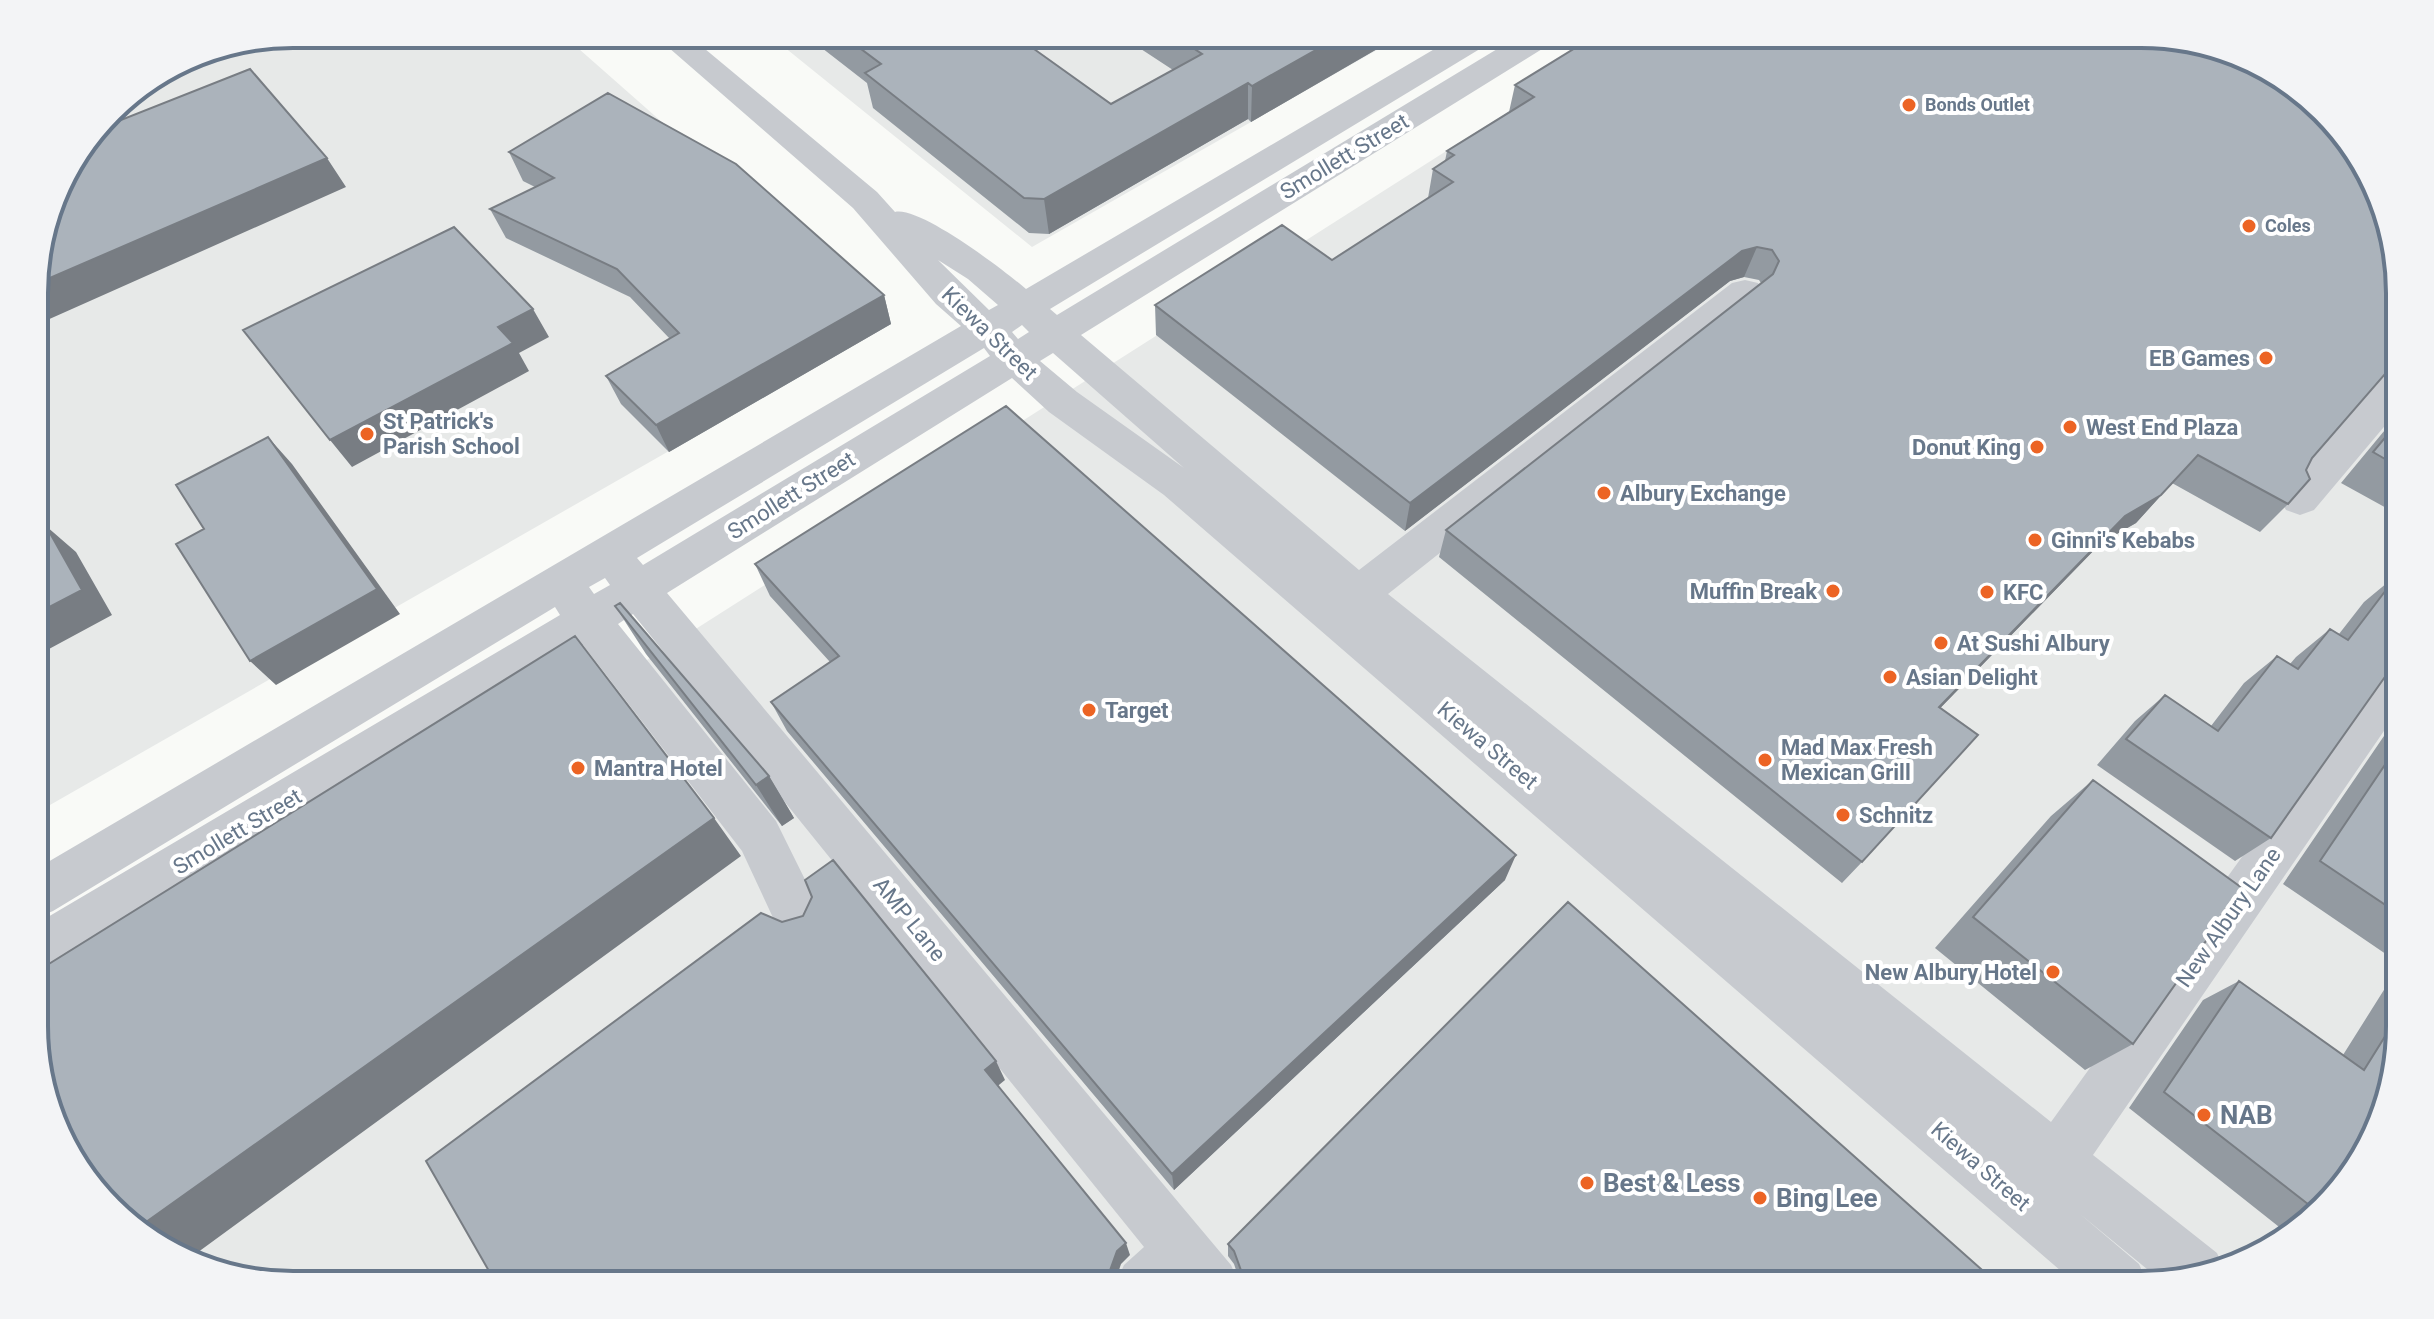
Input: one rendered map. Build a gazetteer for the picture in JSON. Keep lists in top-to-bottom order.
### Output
{
  "streets": {
    "street": [
      "Smollett Street",
      "Kiewa Street",
      "New Albury Lane",
      "AMP Lane"
    ]
  },
  "crossings": [
    ["Smollett Street", "Kiewa Street"],
    ["Smollett Street", "AMP Lane"],
    ["Kiewa Street", "New Albury Lane"]
  ],
  "places": [
    "Bonds Outlet",
    "Coles",
    "EB Games",
    "West End Plaza",
    "St Patrick's Parish School",
    "Donut King",
    "Albury Exchange",
    "Ginni's Kebabs",
    "Muffin Break",
    "KFC",
    "At Sushi Albury",
    "Asian Delight",
    "Target",
    "Mad Max Fresh Mexican Grill",
    "Mantra Hotel",
    "Schnitz",
    "New Albury Hotel",
    "NAB",
    "Best & Less",
    "Bing Lee"
  ]
}
